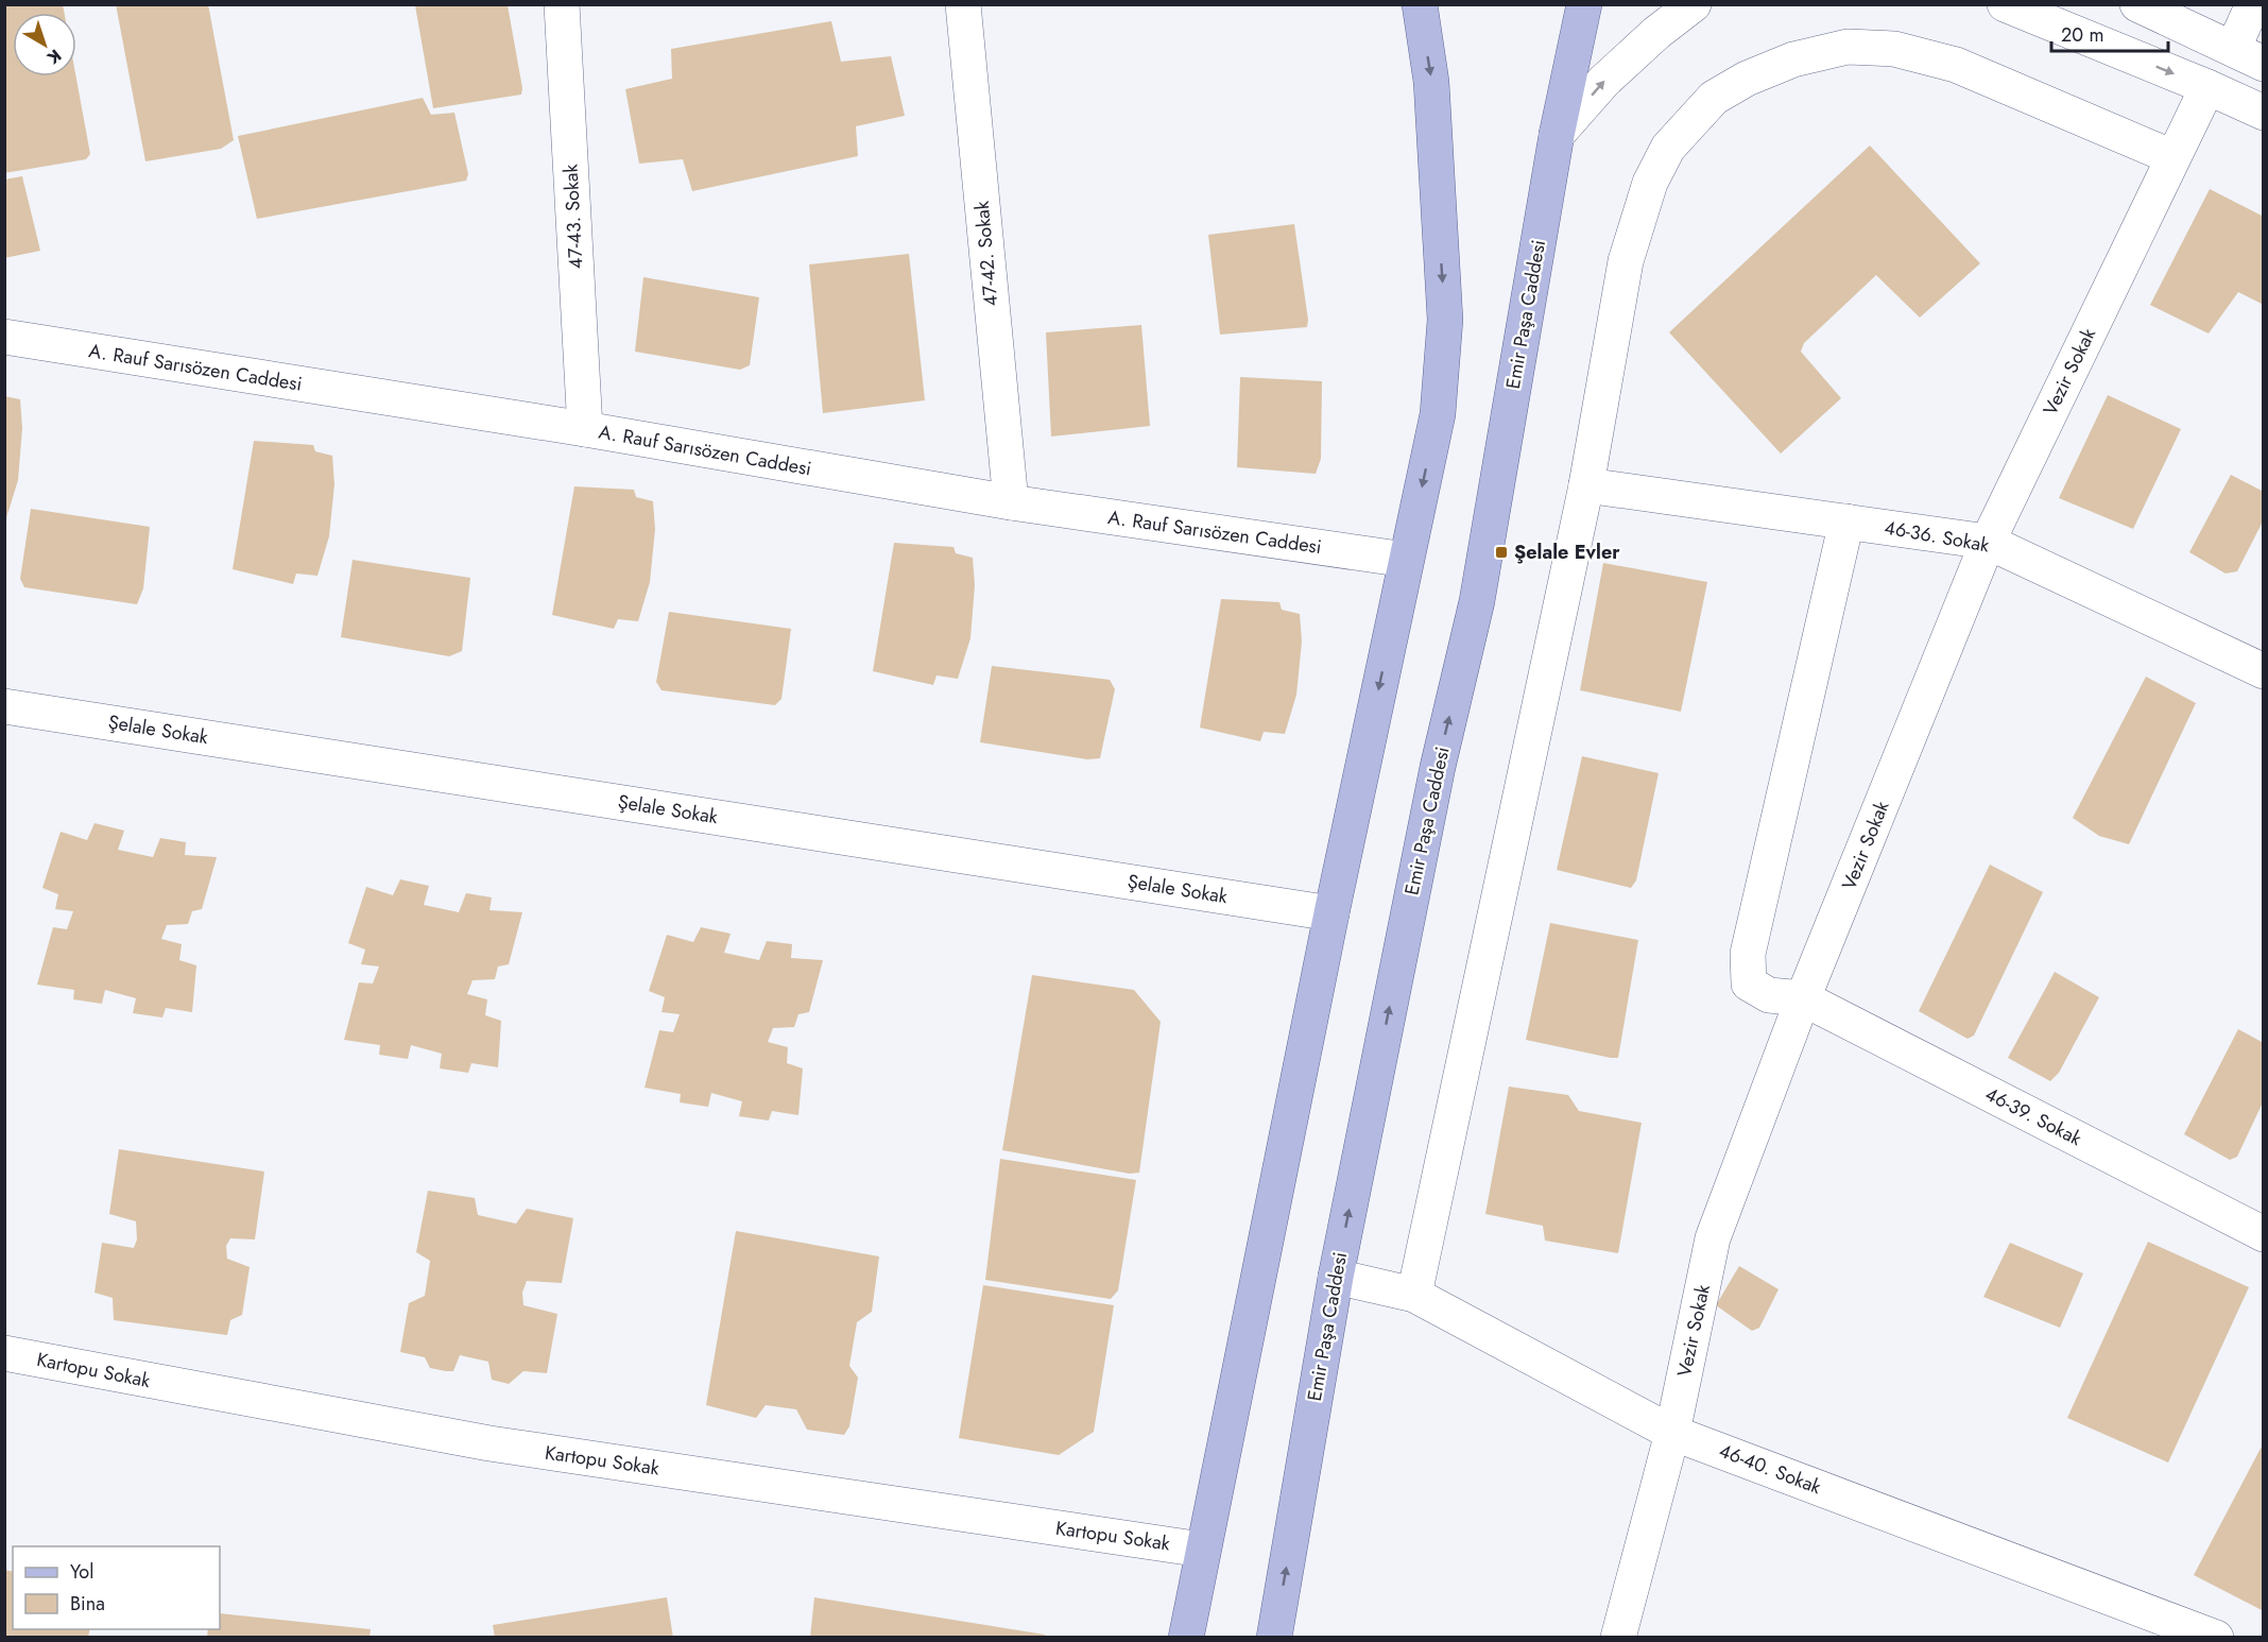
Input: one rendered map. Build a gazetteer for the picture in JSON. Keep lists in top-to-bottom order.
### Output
{
  "streets": {
    "main road": ["Emir Paşa Caddesi"],
    "street": [
      "47-43. Sokak",
      "47-42. Sokak",
      "A. Rauf Sarısözen Caddesi",
      "Vezir Sokak",
      "46-36. Sokak",
      "Şelale Sokak",
      "46-39. Sokak",
      "Kartopu Sokak",
      "46-40. Sokak"
    ]
  },
  "crossings": [
    ["47-43. Sokak", "A. Rauf Sarısözen Caddesi"],
    ["47-42. Sokak", "A. Rauf Sarısözen Caddesi"],
    ["Emir Paşa Caddesi", "46-40. Sokak"],
    ["Vezir Sokak", "46-36. Sokak"],
    ["Vezir Sokak", "46-39. Sokak"],
    ["Vezir Sokak", "46-40. Sokak"]
  ],
  "places": {
    "transit": ["Şelale Evler"]
  },
  "legend": ["Yol", "Bina"],
  "scale_bar": "20 m",
  "north": "bottom right"
}
